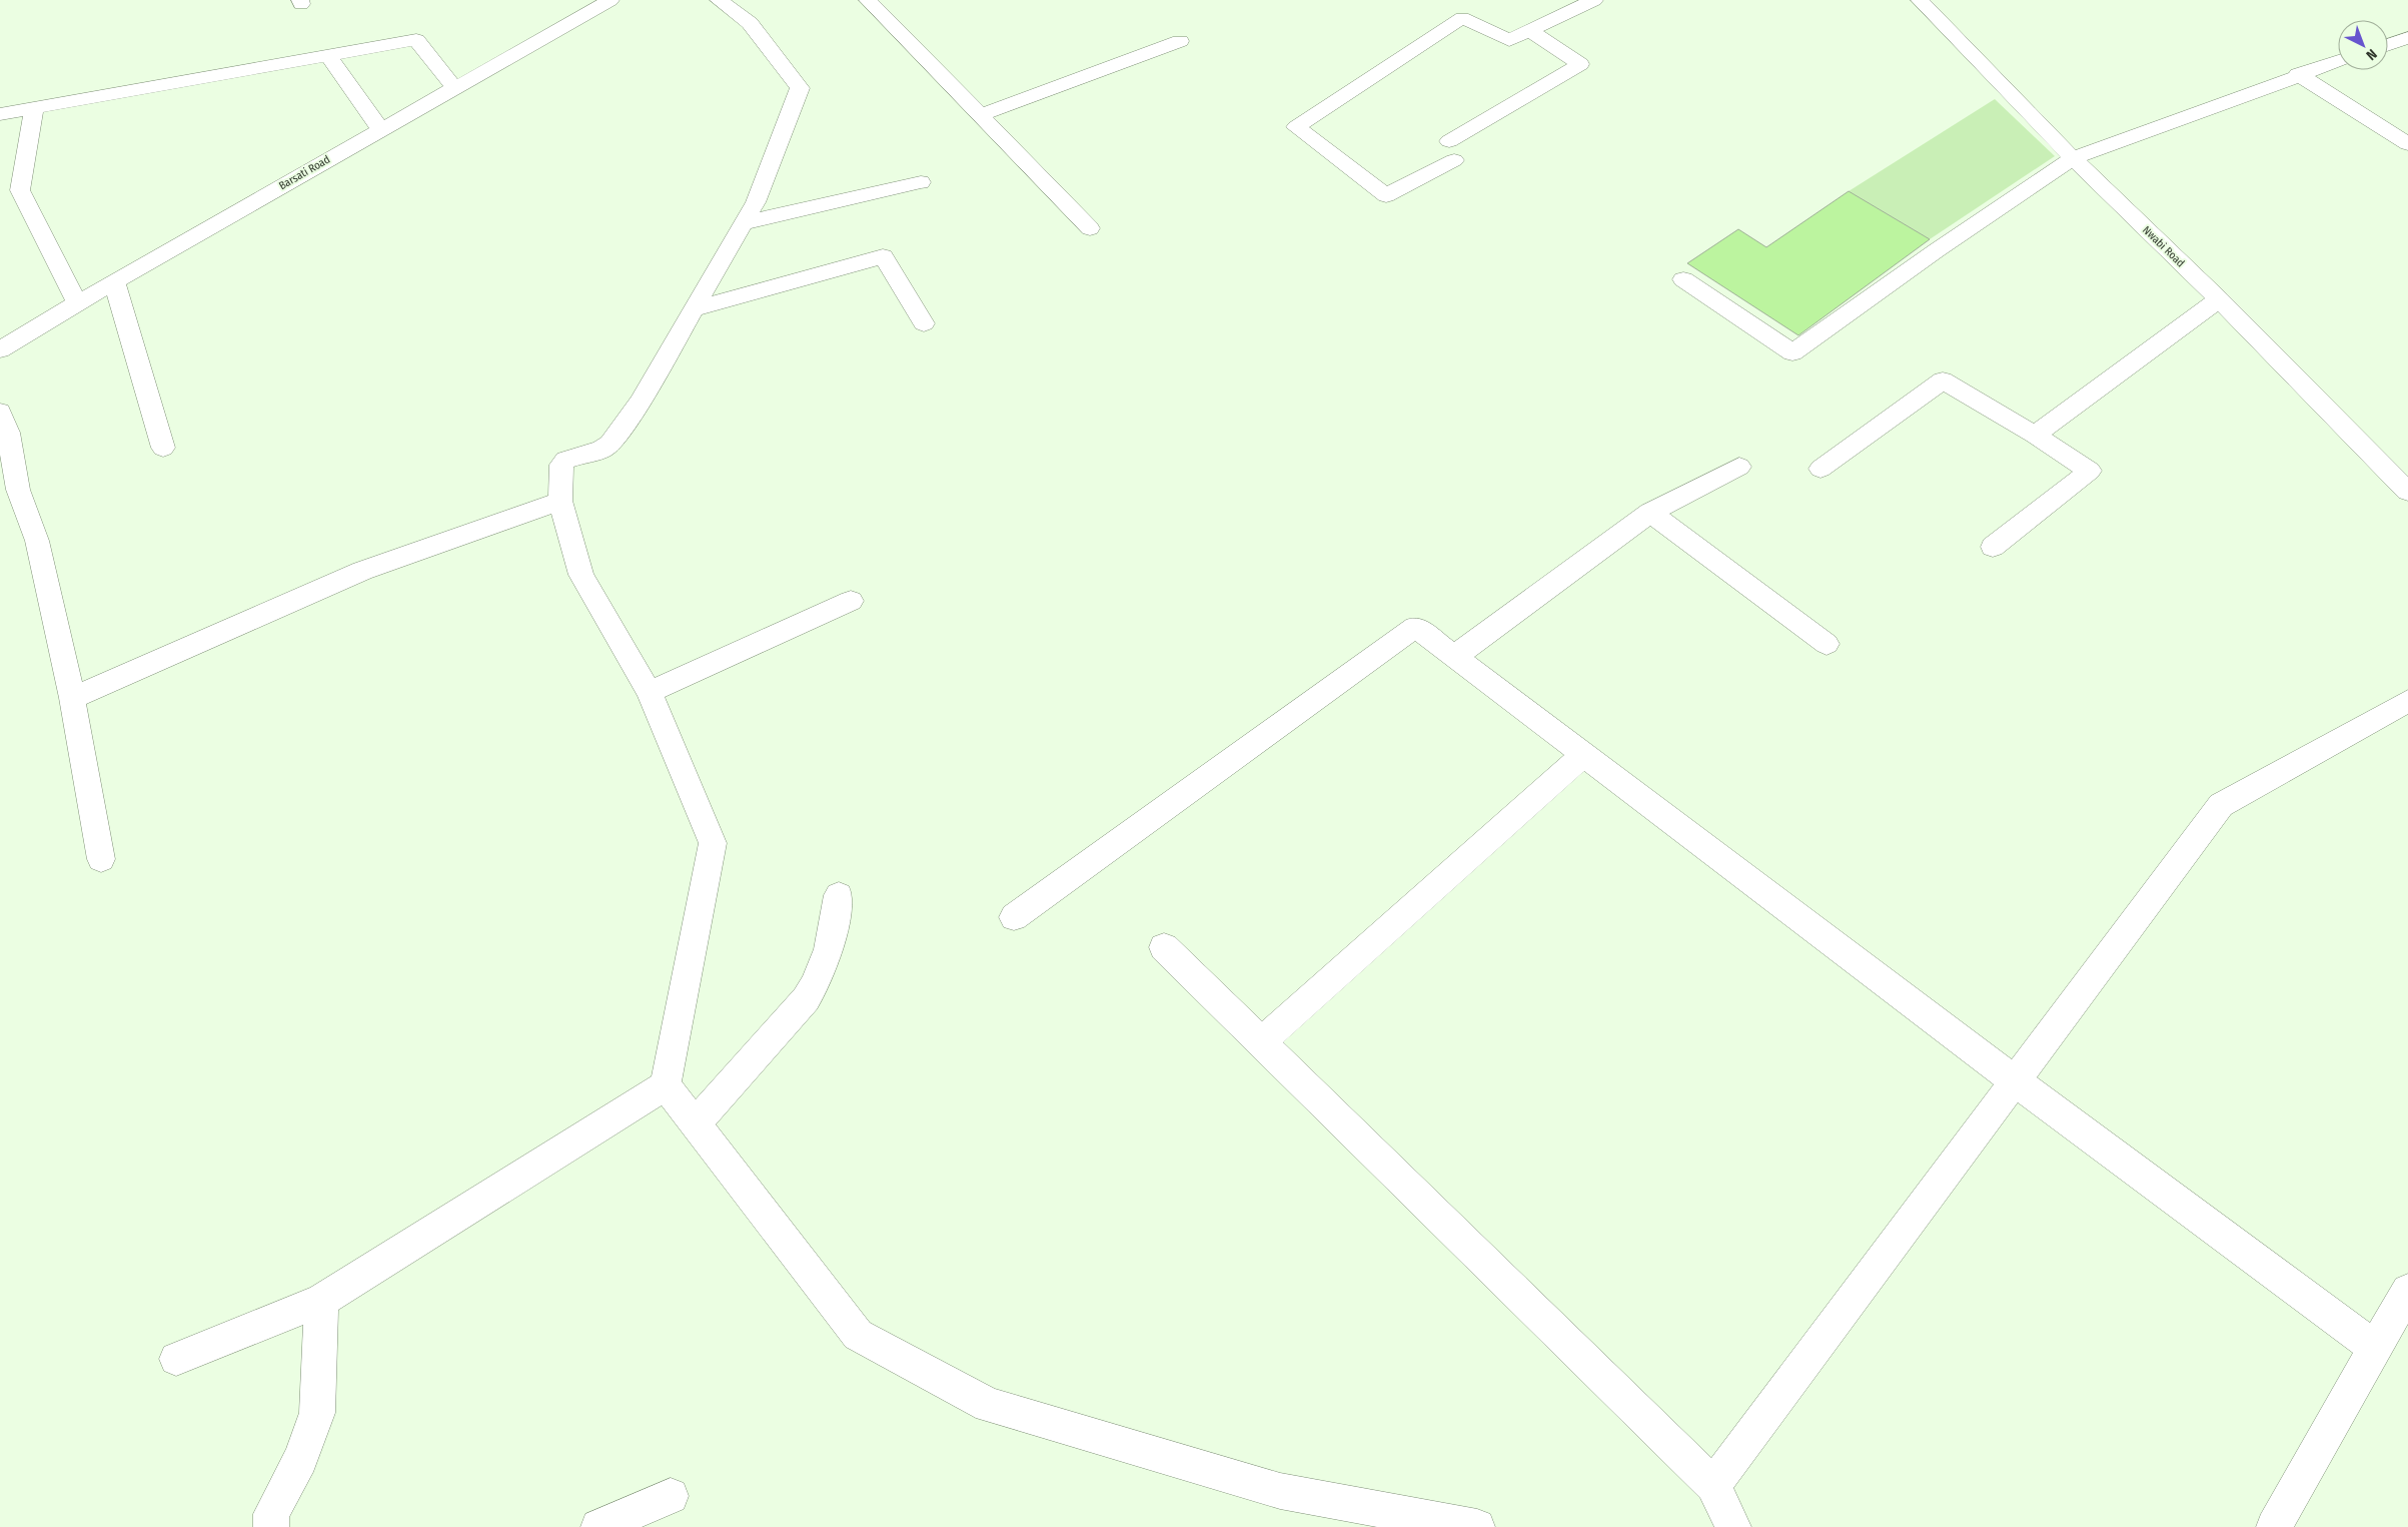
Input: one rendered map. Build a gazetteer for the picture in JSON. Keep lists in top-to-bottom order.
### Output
{
  "streets": {
    "street": ["Barsati Road", "Nwabi Road"]
  },
  "north": "bottom right"
}
